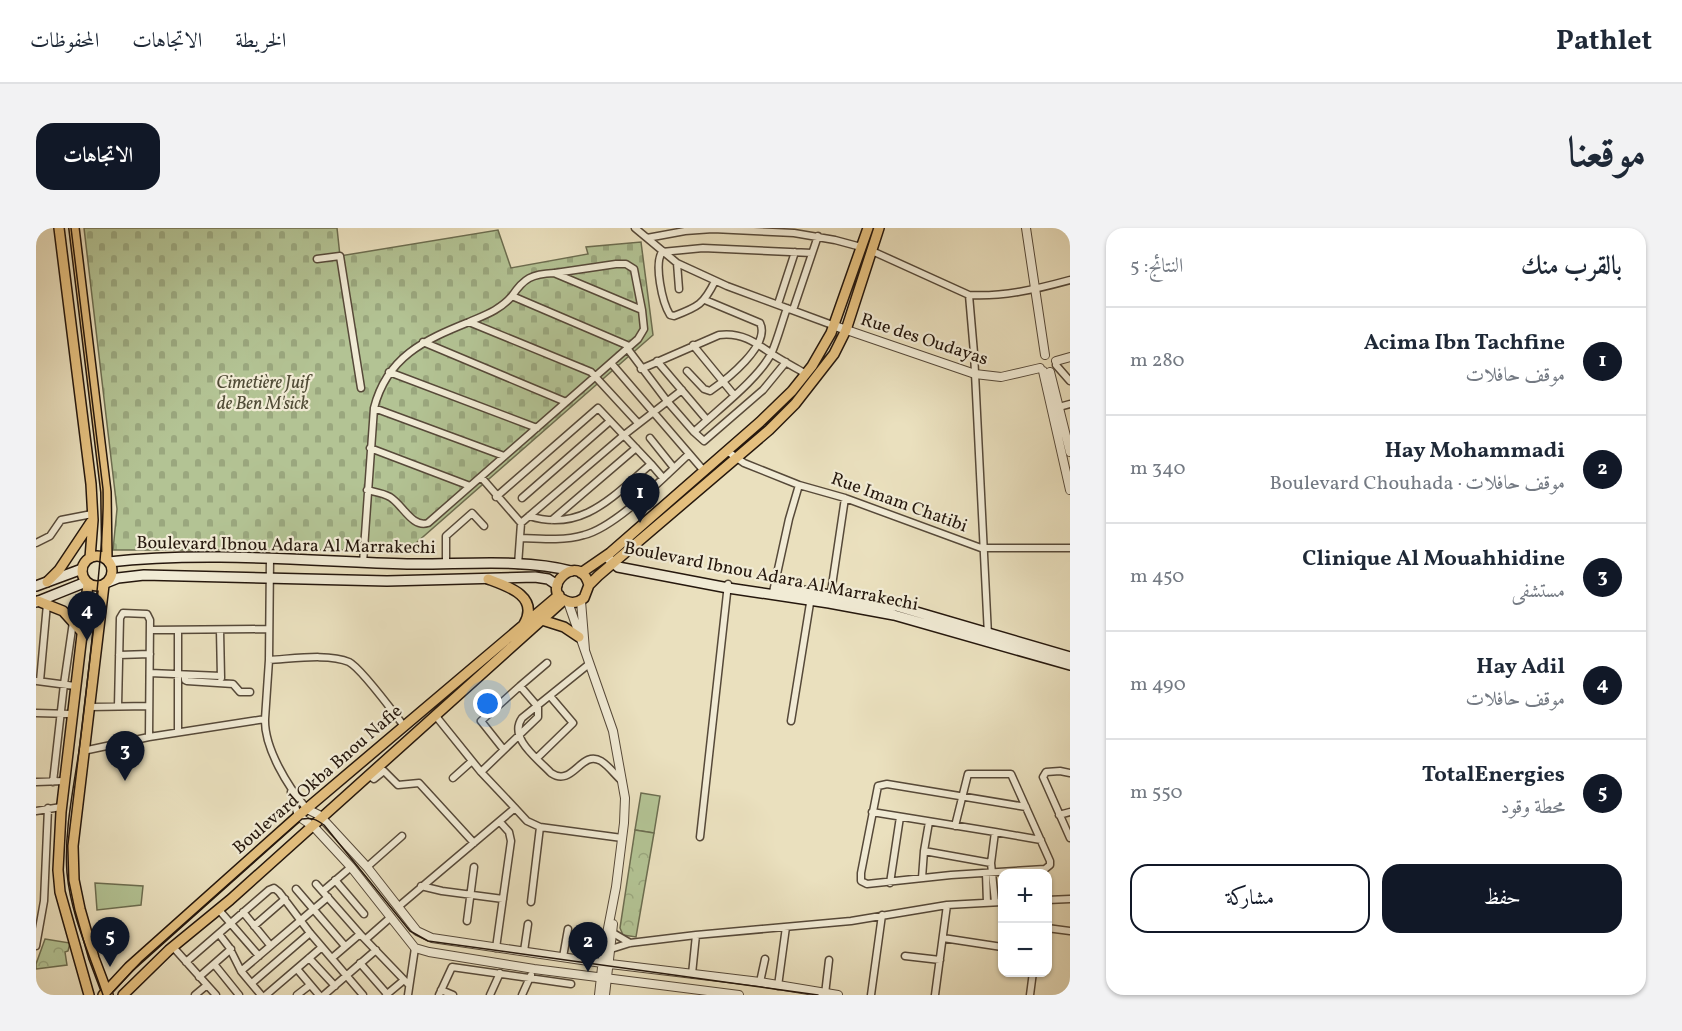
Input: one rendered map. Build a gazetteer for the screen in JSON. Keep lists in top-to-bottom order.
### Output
{
  "streets": {
    "main road": ["Boulevard Ibnou Adara Al Marrakechi", "Boulevard Okba Bnou Nafie"],
    "street": ["Rue des Oudayas", "Rue Imam Chatibi"]
  },
  "crossings": [
    ["Boulevard Ibnou Adara Al Marrakechi", "Boulevard Okba Bnou Nafie"]
  ],
  "parks": ["Cimetière Juif de Ben M'sick"],
  "page": {
    "header": "Pathlet",
    "nav": ["الخريطة", "الاتجاهات", "المحفوظات"],
    "title": "موقعنا",
    "buttons": [
      "الاتجاهات",
      ["حفظ", "مشاركة"]
    ],
    "heading": ["بالقرب منك", "النتائج: 5"],
    "list": [
      {
        "mark": "1",
        "name": "Acima Ibn Tachfine",
        "note": "موقف حافلات",
        "value": "280 m"
      },
      {
        "mark": "2",
        "name": "Hay Mohammadi",
        "note": "موقف حافلات · Boulevard Chouhada",
        "value": "340 m"
      },
      {
        "mark": "3",
        "name": "Clinique Al Mouahhidine",
        "note": "مستشفى",
        "value": "450 m"
      },
      {
        "mark": "4",
        "name": "Hay Adil",
        "note": "موقف حافلات",
        "value": "490 m"
      },
      {
        "mark": "5",
        "name": "TotalEnergies",
        "note": "محطة وقود",
        "value": "550 m"
      }
    ],
    "pins": [
      "1",
      "4",
      "3",
      "5",
      "2"
    ],
    "map_buttons": ["+", "−"]
  }
}
